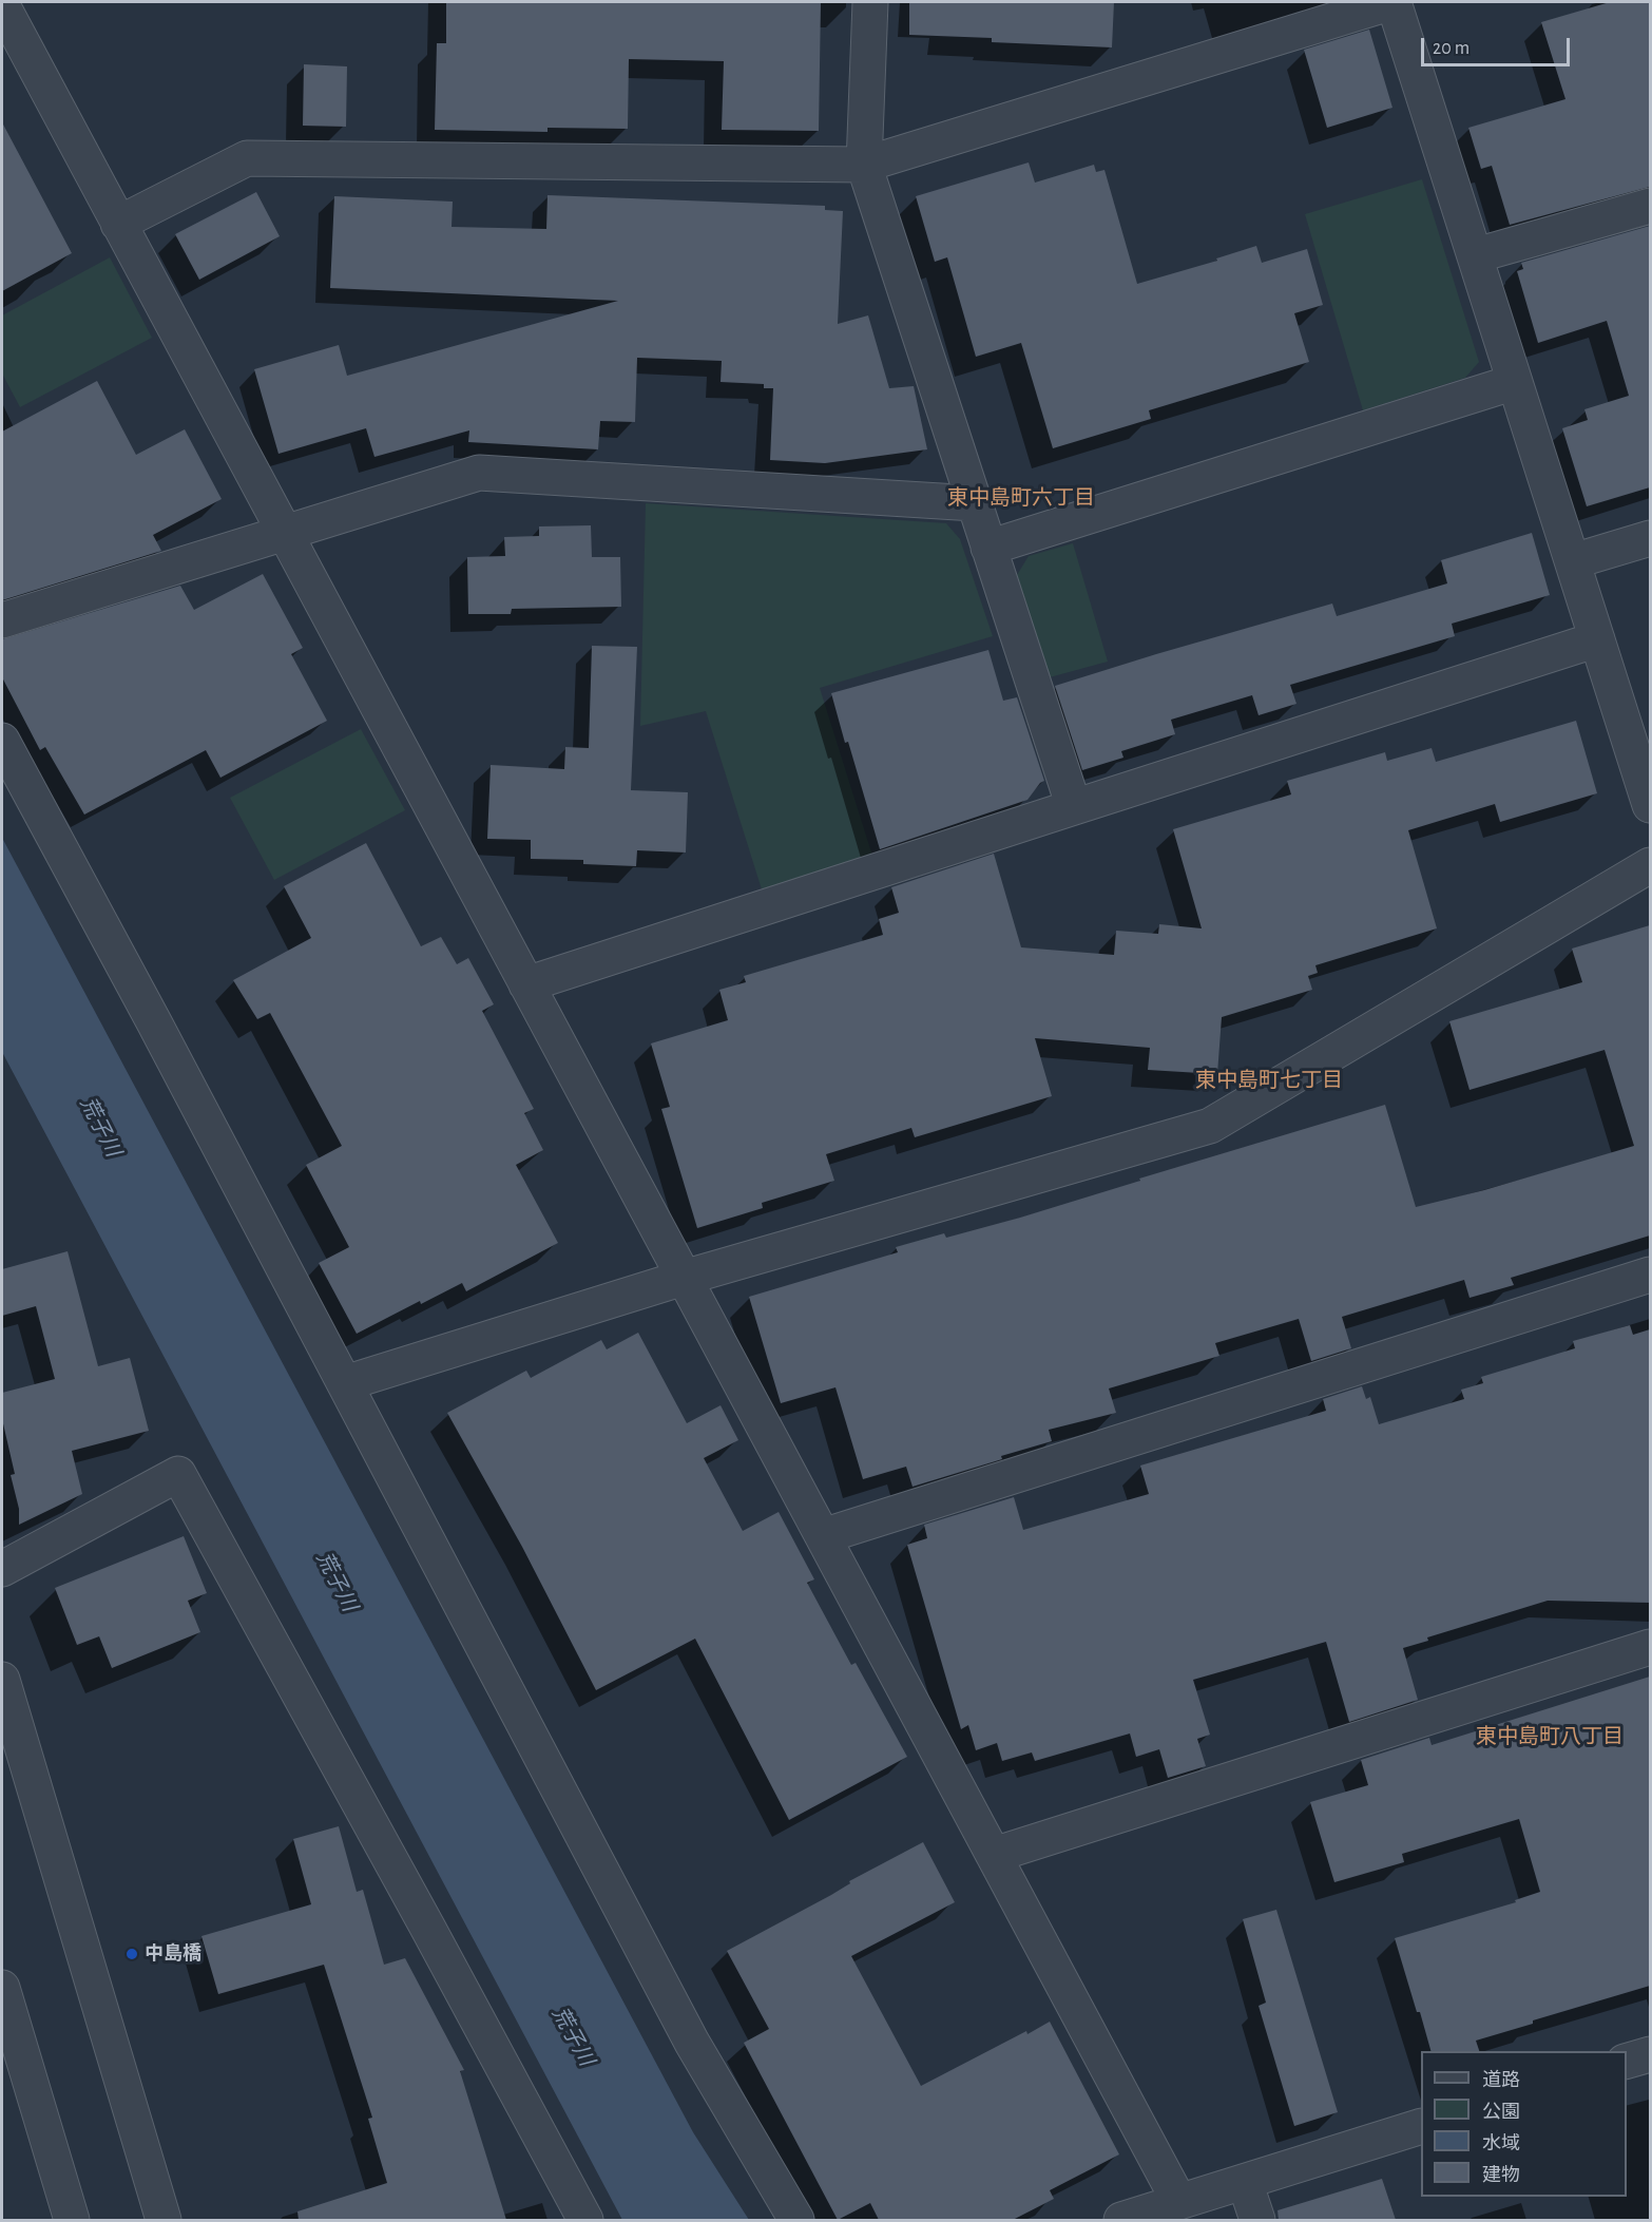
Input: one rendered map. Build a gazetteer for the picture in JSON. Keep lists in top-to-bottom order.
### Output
{
  "districts": ["東中島町六丁目", "東中島町七丁目", "東中島町八丁目"],
  "water": ["荒子川"],
  "places": ["中島橋"],
  "legend": [
    "道路",
    "公園",
    "水域",
    "建物"
  ],
  "scale_bar": "20 m"
}
